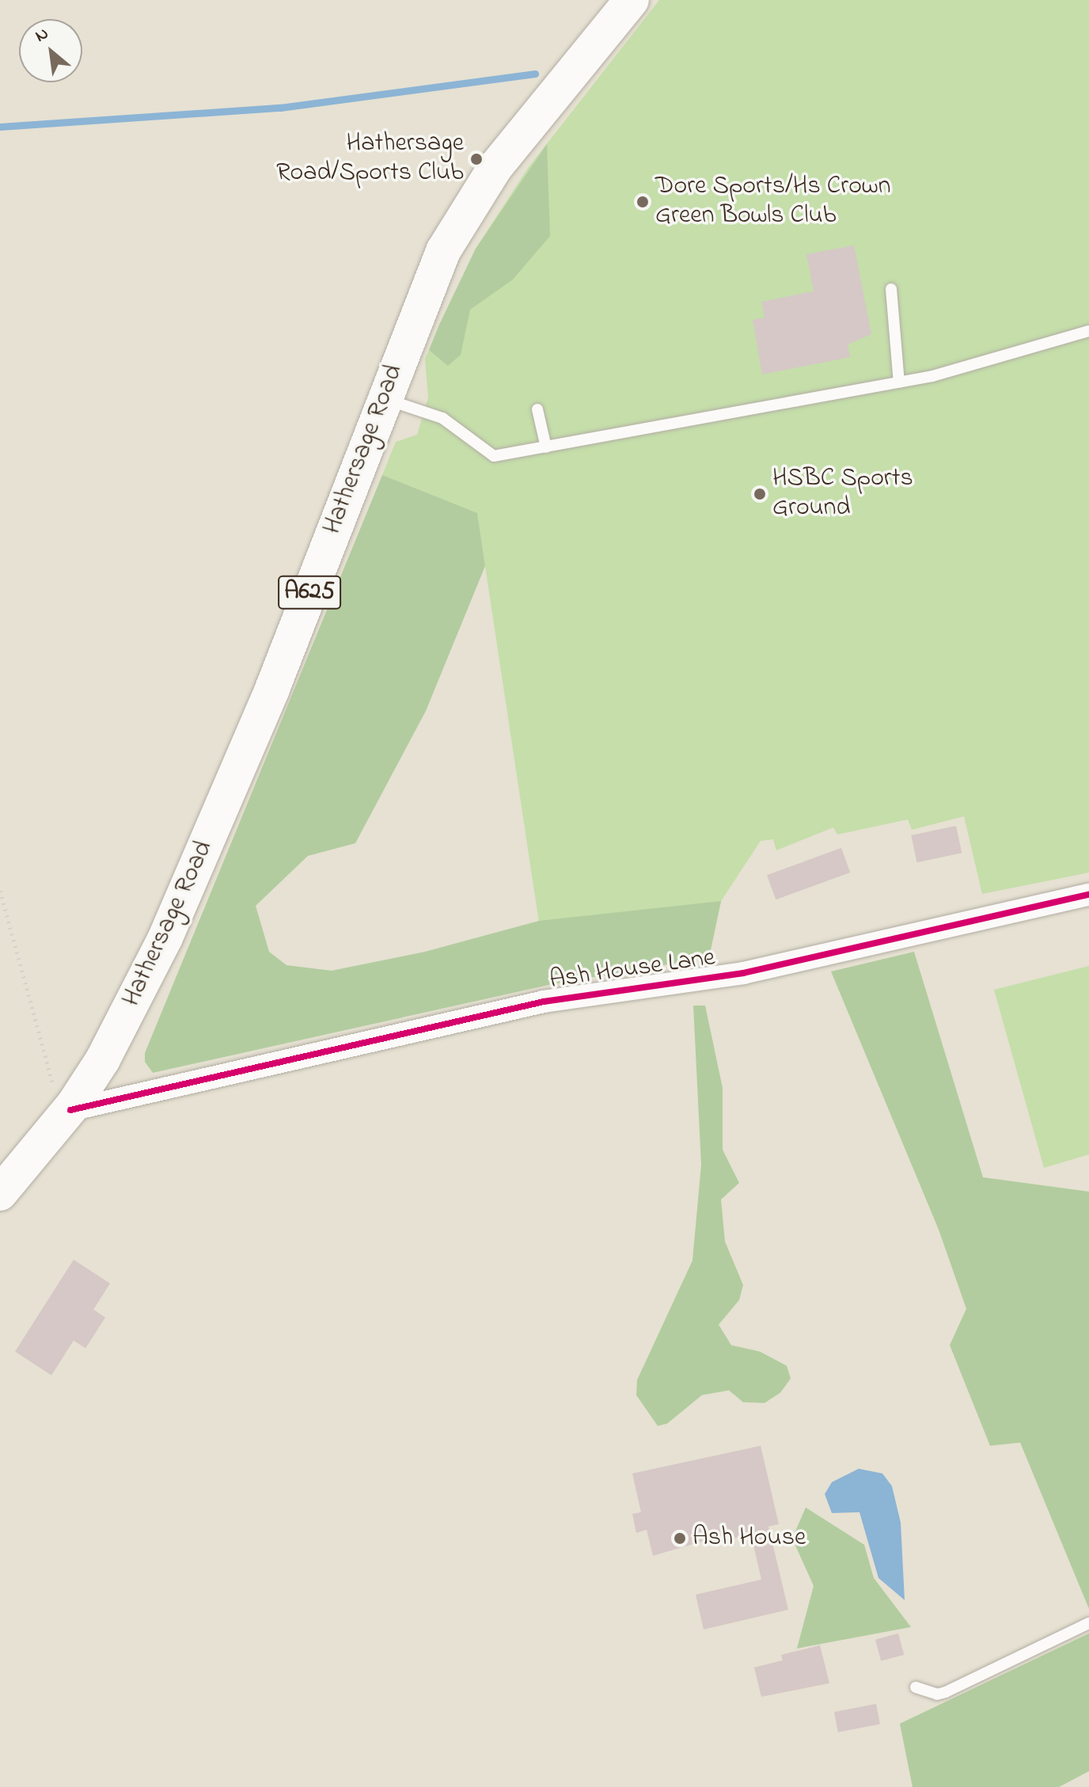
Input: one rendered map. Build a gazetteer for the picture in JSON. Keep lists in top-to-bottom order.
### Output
{
  "streets": {
    "main road": ["Hathersage Road", "A625"],
    "street": ["Ash House Lane"]
  },
  "crossings": [
    ["Hathersage Road", "Ash House Lane"]
  ],
  "places": [
    "Hathersage Road/Sports Club",
    "Dore Sports/Hs Crown Green Bowls Club",
    "HSBC Sports Ground",
    "Ash House"
  ],
  "north": "top left"
}
